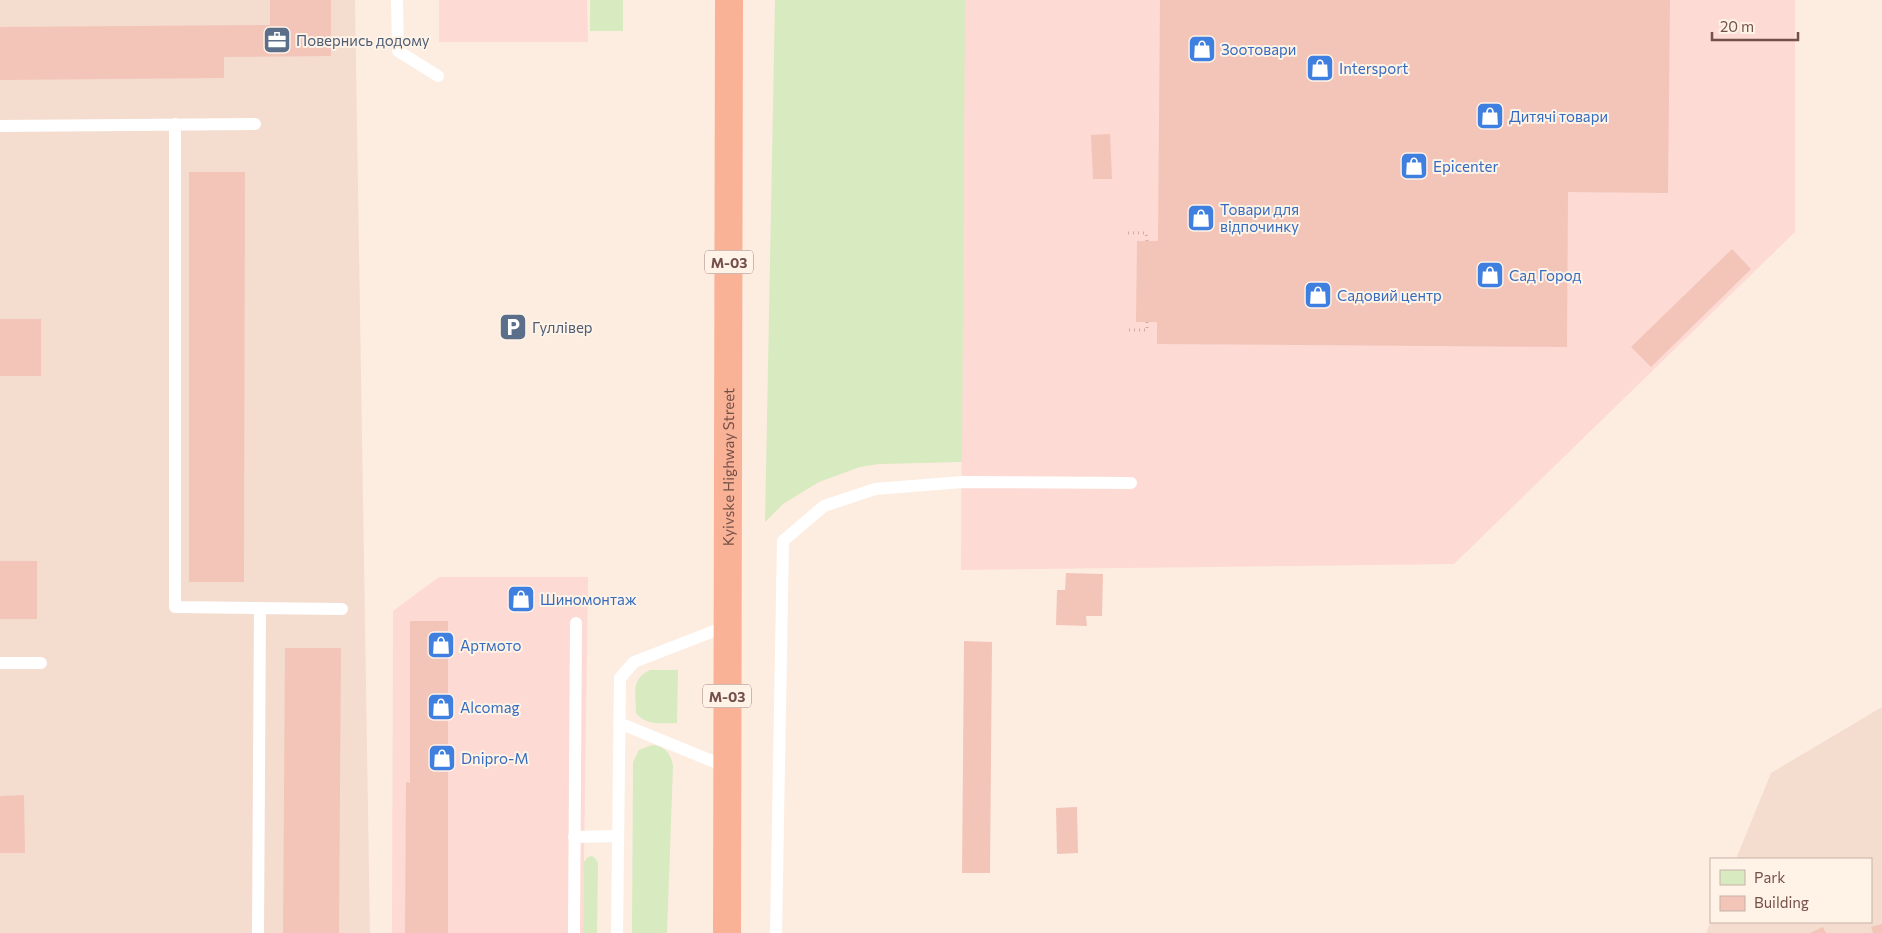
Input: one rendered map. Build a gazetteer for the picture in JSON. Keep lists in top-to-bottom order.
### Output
{
  "streets": {
    "highway": ["М-03", "Kyivske Highway Street"]
  },
  "places": {
    "office": ["Повернись додому"],
    "shop": [
      "Зоотовари",
      "Intersport",
      "Дитячі товари",
      "Epicenter",
      "Товари для відпочинку",
      "Сад Город",
      "Садовий центр",
      "Шиномонтаж",
      "Артмото",
      "Alcomag",
      "Dnipro-M"
    ],
    "parking": ["Гуллівер"]
  },
  "legend": ["Park", "Building"],
  "scale_bar": "20 m"
}
